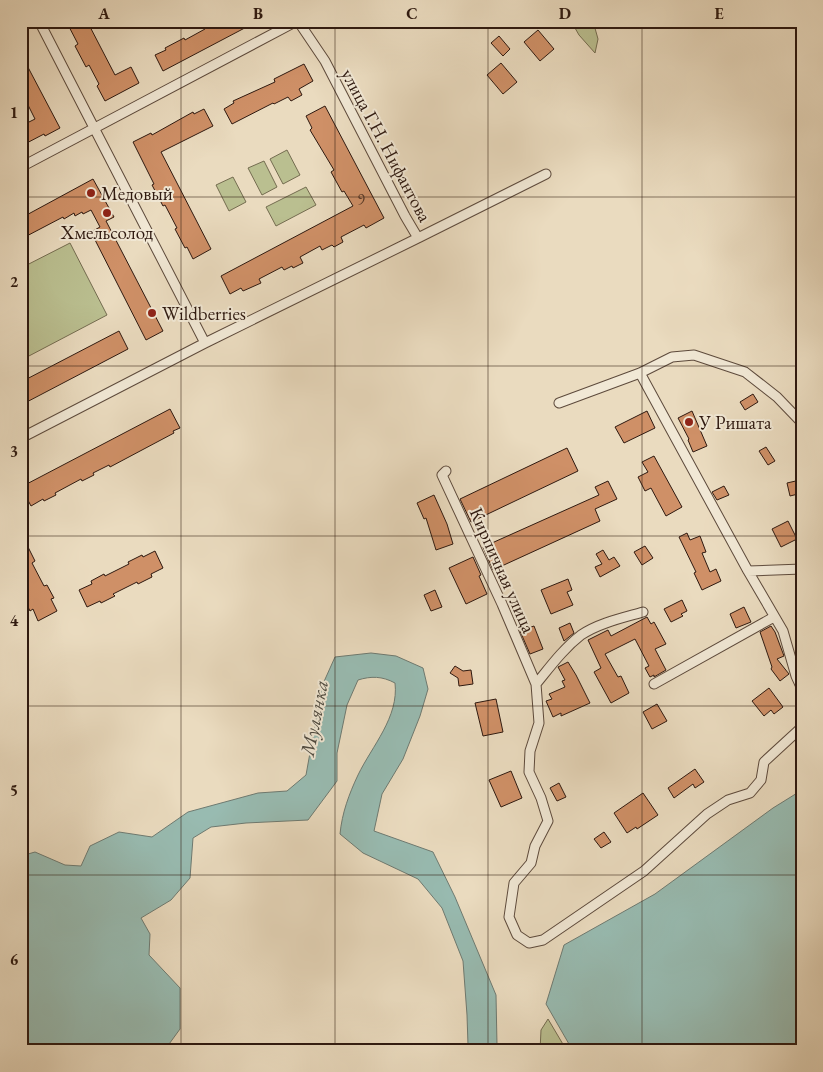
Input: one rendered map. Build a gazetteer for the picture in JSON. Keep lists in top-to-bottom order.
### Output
{
  "streets": {
    "street": ["улица Г.Н. Нифантова", "Кирпичная улица"]
  },
  "water": ["Мулянка"],
  "places": [
    "Медовый",
    "Хмельсолод",
    "Wildberries",
    "У Ришата"
  ],
  "house_numbers": ["9"],
  "grid": {
    "columns": [
      "A",
      "B",
      "C",
      "D",
      "E"
    ],
    "rows": [
      "1",
      "2",
      "3",
      "4",
      "5",
      "6"
    ]
  }
}
